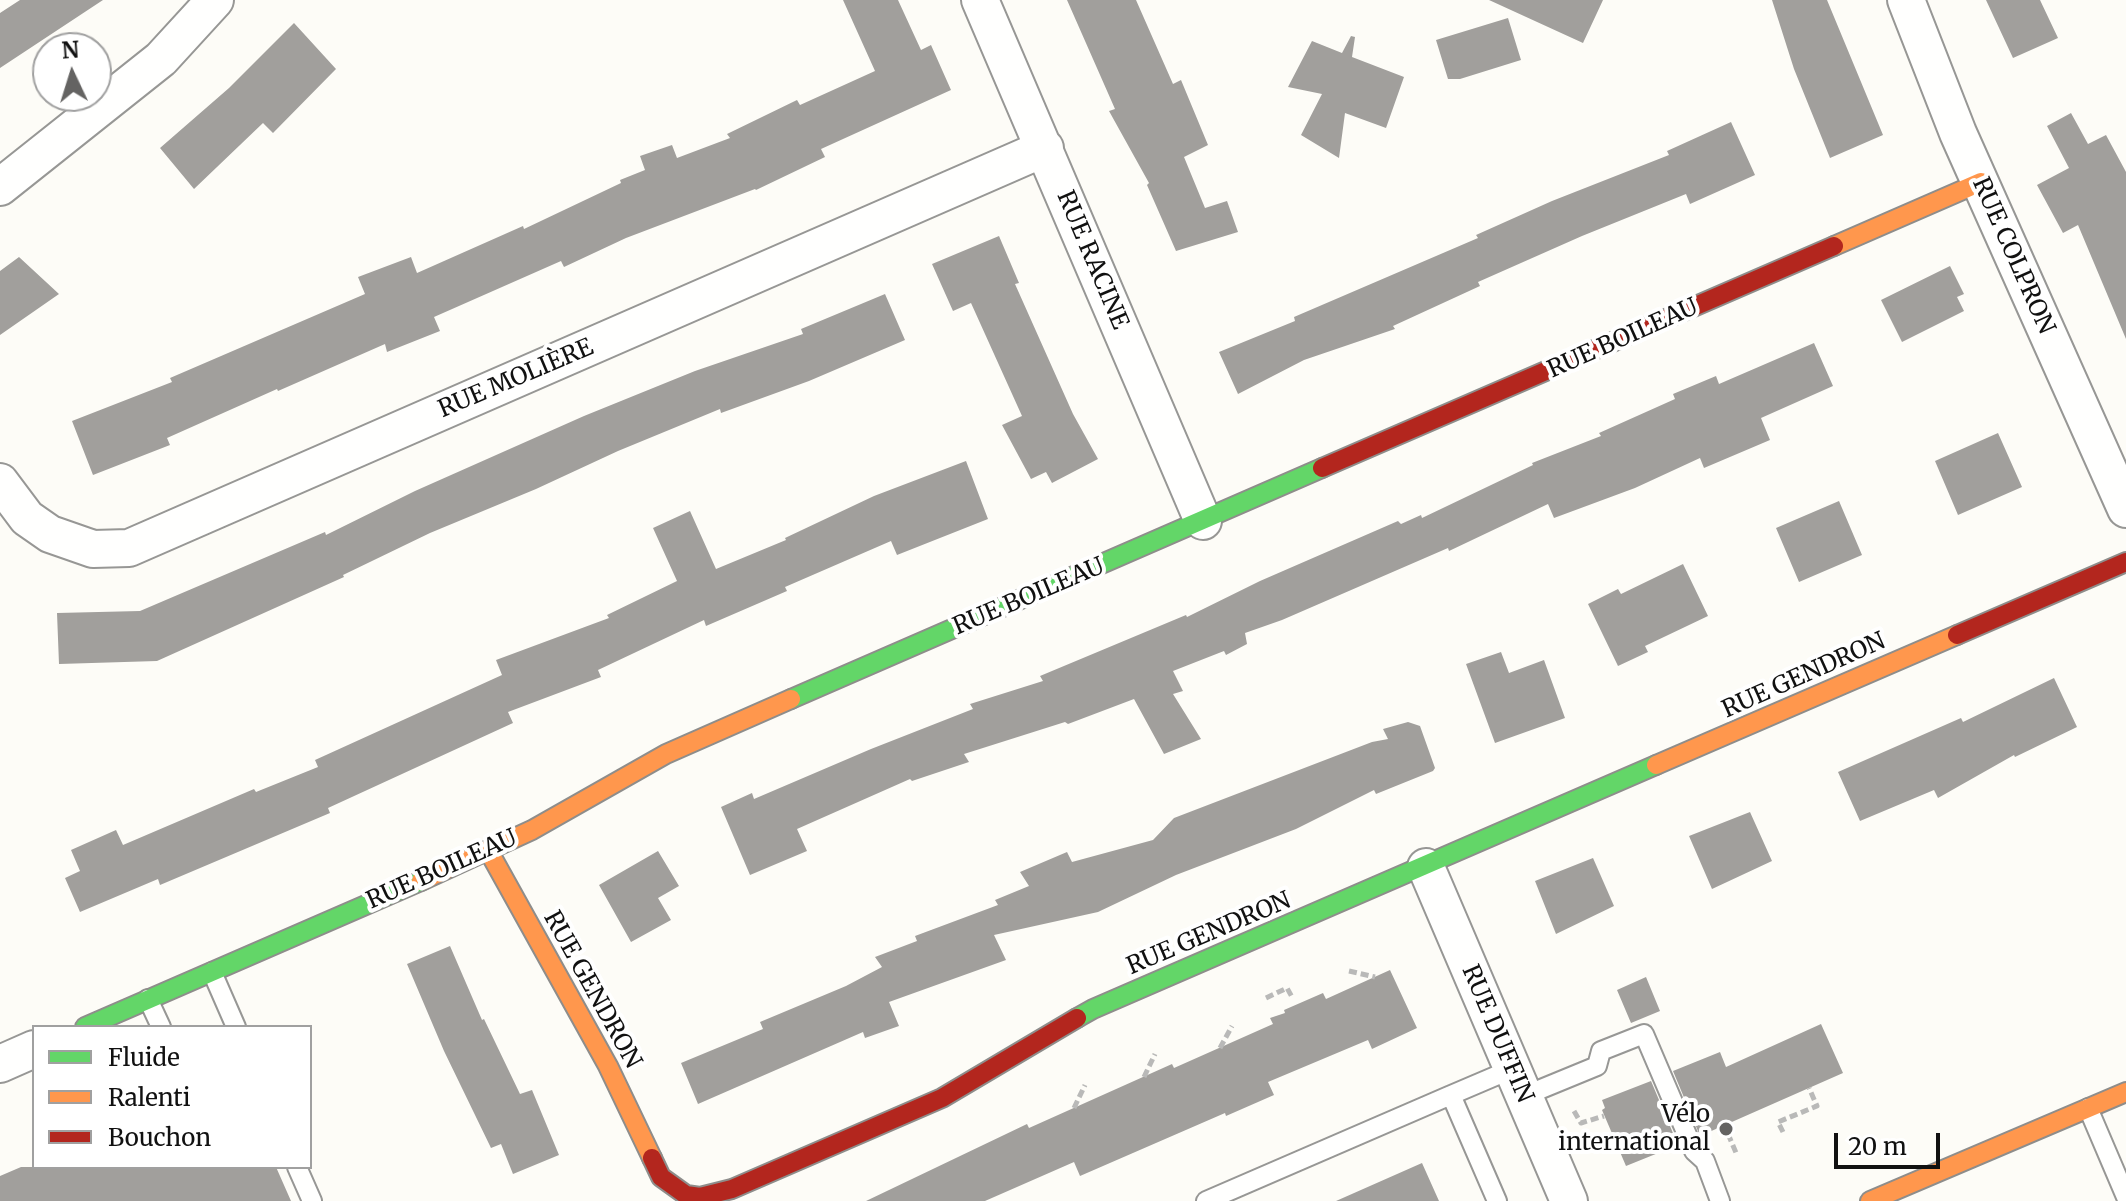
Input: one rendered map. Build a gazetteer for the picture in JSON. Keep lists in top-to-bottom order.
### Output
{
  "streets": {
    "street": [
      "RUE COLPRON",
      "RUE RACINE",
      "RUE BOILEAU",
      "RUE MOLIÈRE",
      "RUE GENDRON",
      "RUE DUFFIN"
    ]
  },
  "crossings": [
    ["RUE COLPRON", "RUE BOILEAU"],
    ["RUE RACINE", "RUE BOILEAU"],
    ["RUE RACINE", "RUE MOLIÈRE"],
    ["RUE BOILEAU", "RUE GENDRON"],
    ["RUE GENDRON", "RUE DUFFIN"]
  ],
  "places": ["Vélo international"],
  "legend": ["Fluide", "Ralenti", "Bouchon"],
  "scale_bar": "20 m",
  "north": "top"
}
